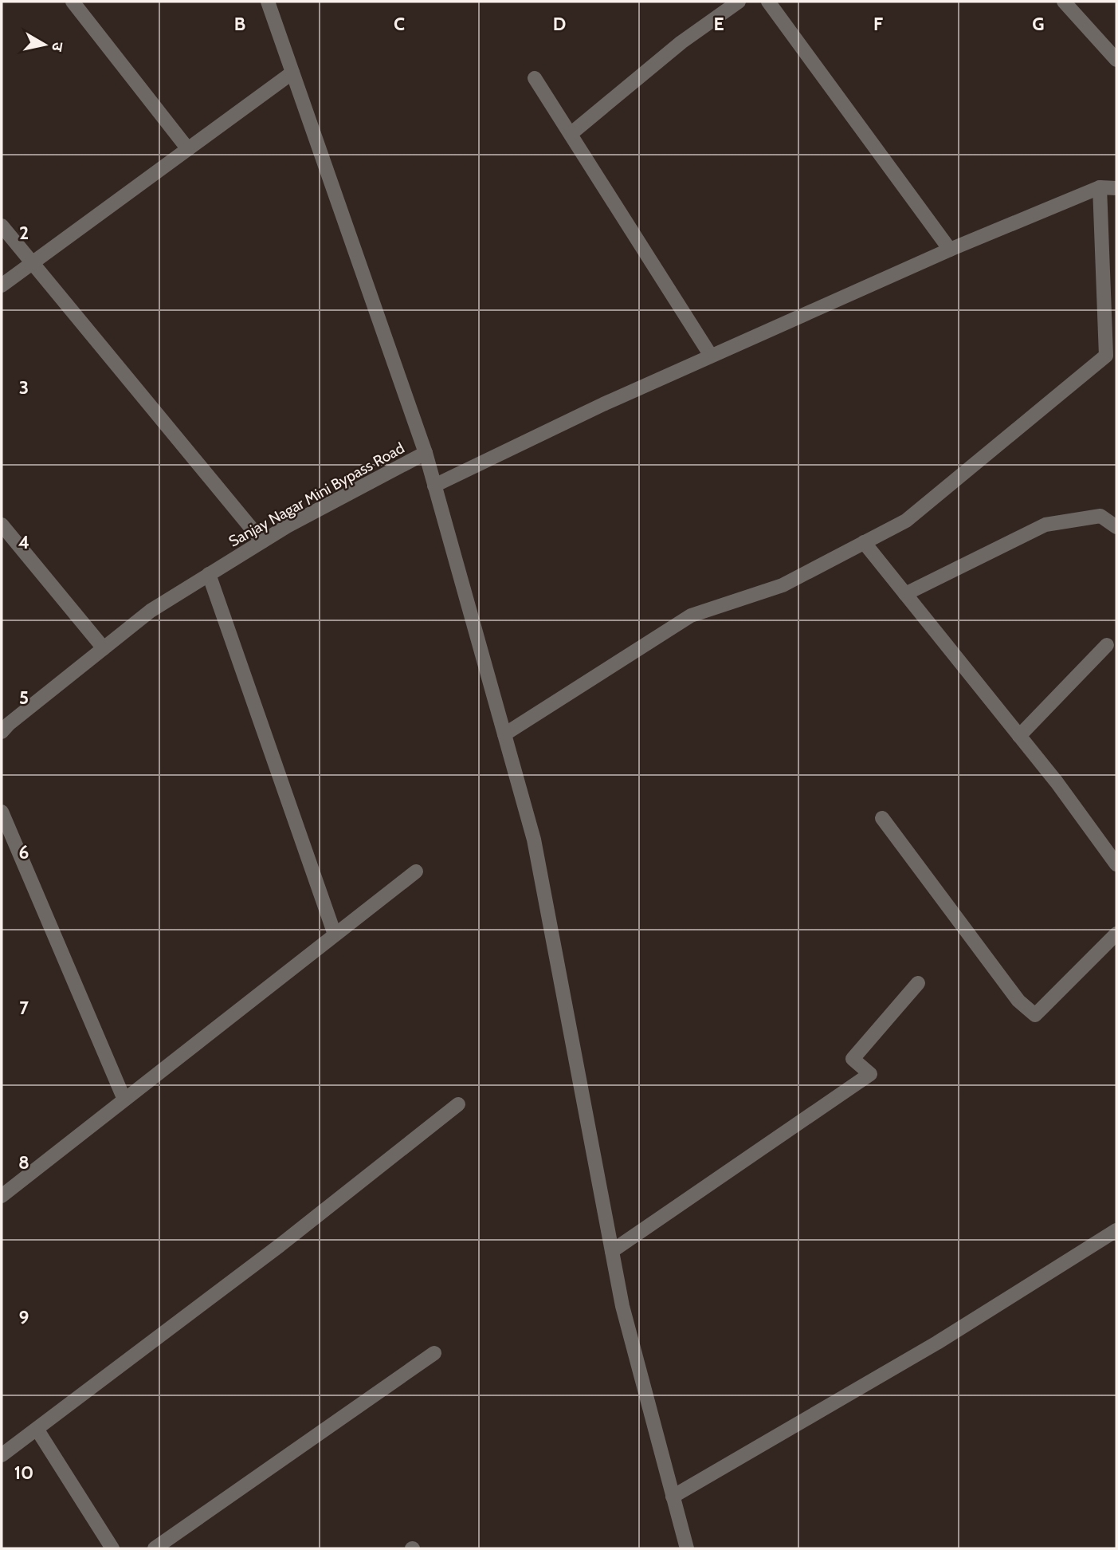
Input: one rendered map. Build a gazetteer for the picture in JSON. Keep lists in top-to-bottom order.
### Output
{
  "streets": {
    "street": ["Sanjay Nagar Mini Bypass Road"]
  },
  "north": "right",
  "grid": {
    "columns": [
      "B",
      "C",
      "D",
      "E",
      "F",
      "G"
    ],
    "rows": [
      "2",
      "3",
      "4",
      "5",
      "6",
      "7",
      "8",
      "9",
      "10"
    ]
  }
}
